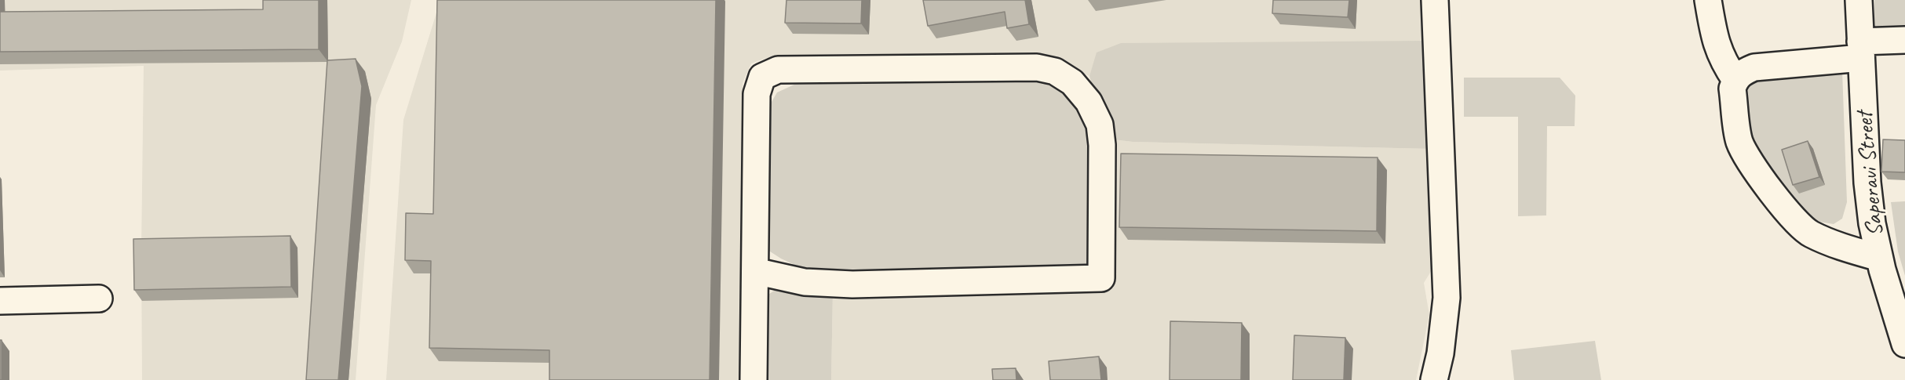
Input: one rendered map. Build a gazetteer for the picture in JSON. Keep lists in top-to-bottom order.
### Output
{
  "streets": {
    "street": ["Saperavi Street"]
  }
}
